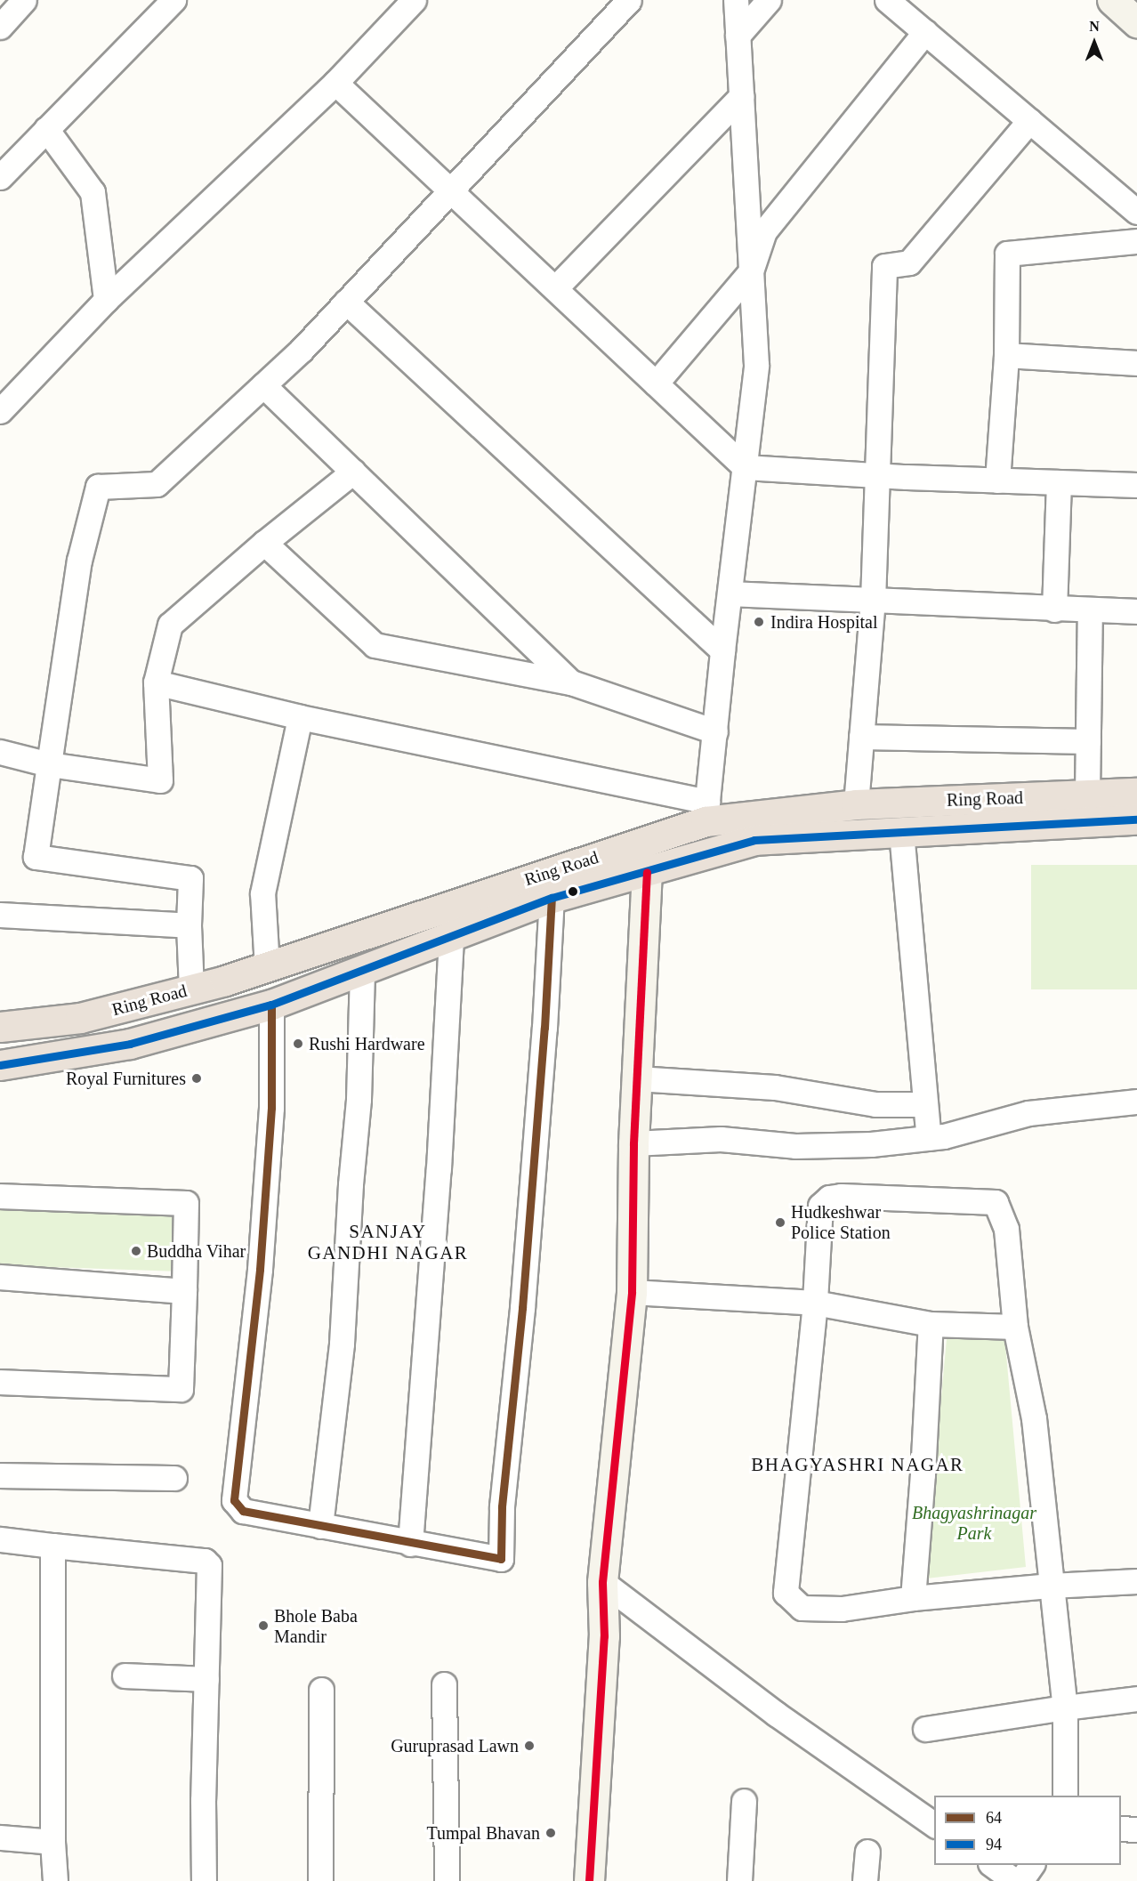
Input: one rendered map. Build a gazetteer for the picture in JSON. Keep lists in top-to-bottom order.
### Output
{
  "streets": {
    "highway": ["Ring Road"]
  },
  "districts": ["SANJAY GANDHI NAGAR", "BHAGYASHRI NAGAR"],
  "parks": ["Bhagyashrinagar Park"],
  "places": [
    "Indira Hospital",
    "Rushi Hardware",
    "Royal Furnitures",
    "Hudkeshwar Police Station",
    "Buddha Vihar",
    "Bhole Baba Mandir",
    "Guruprasad Lawn",
    "Tumpal Bhavan"
  ],
  "lines": ["transit line 94", "transit line 64"],
  "legend": ["64", "94"],
  "north": "top"
}
